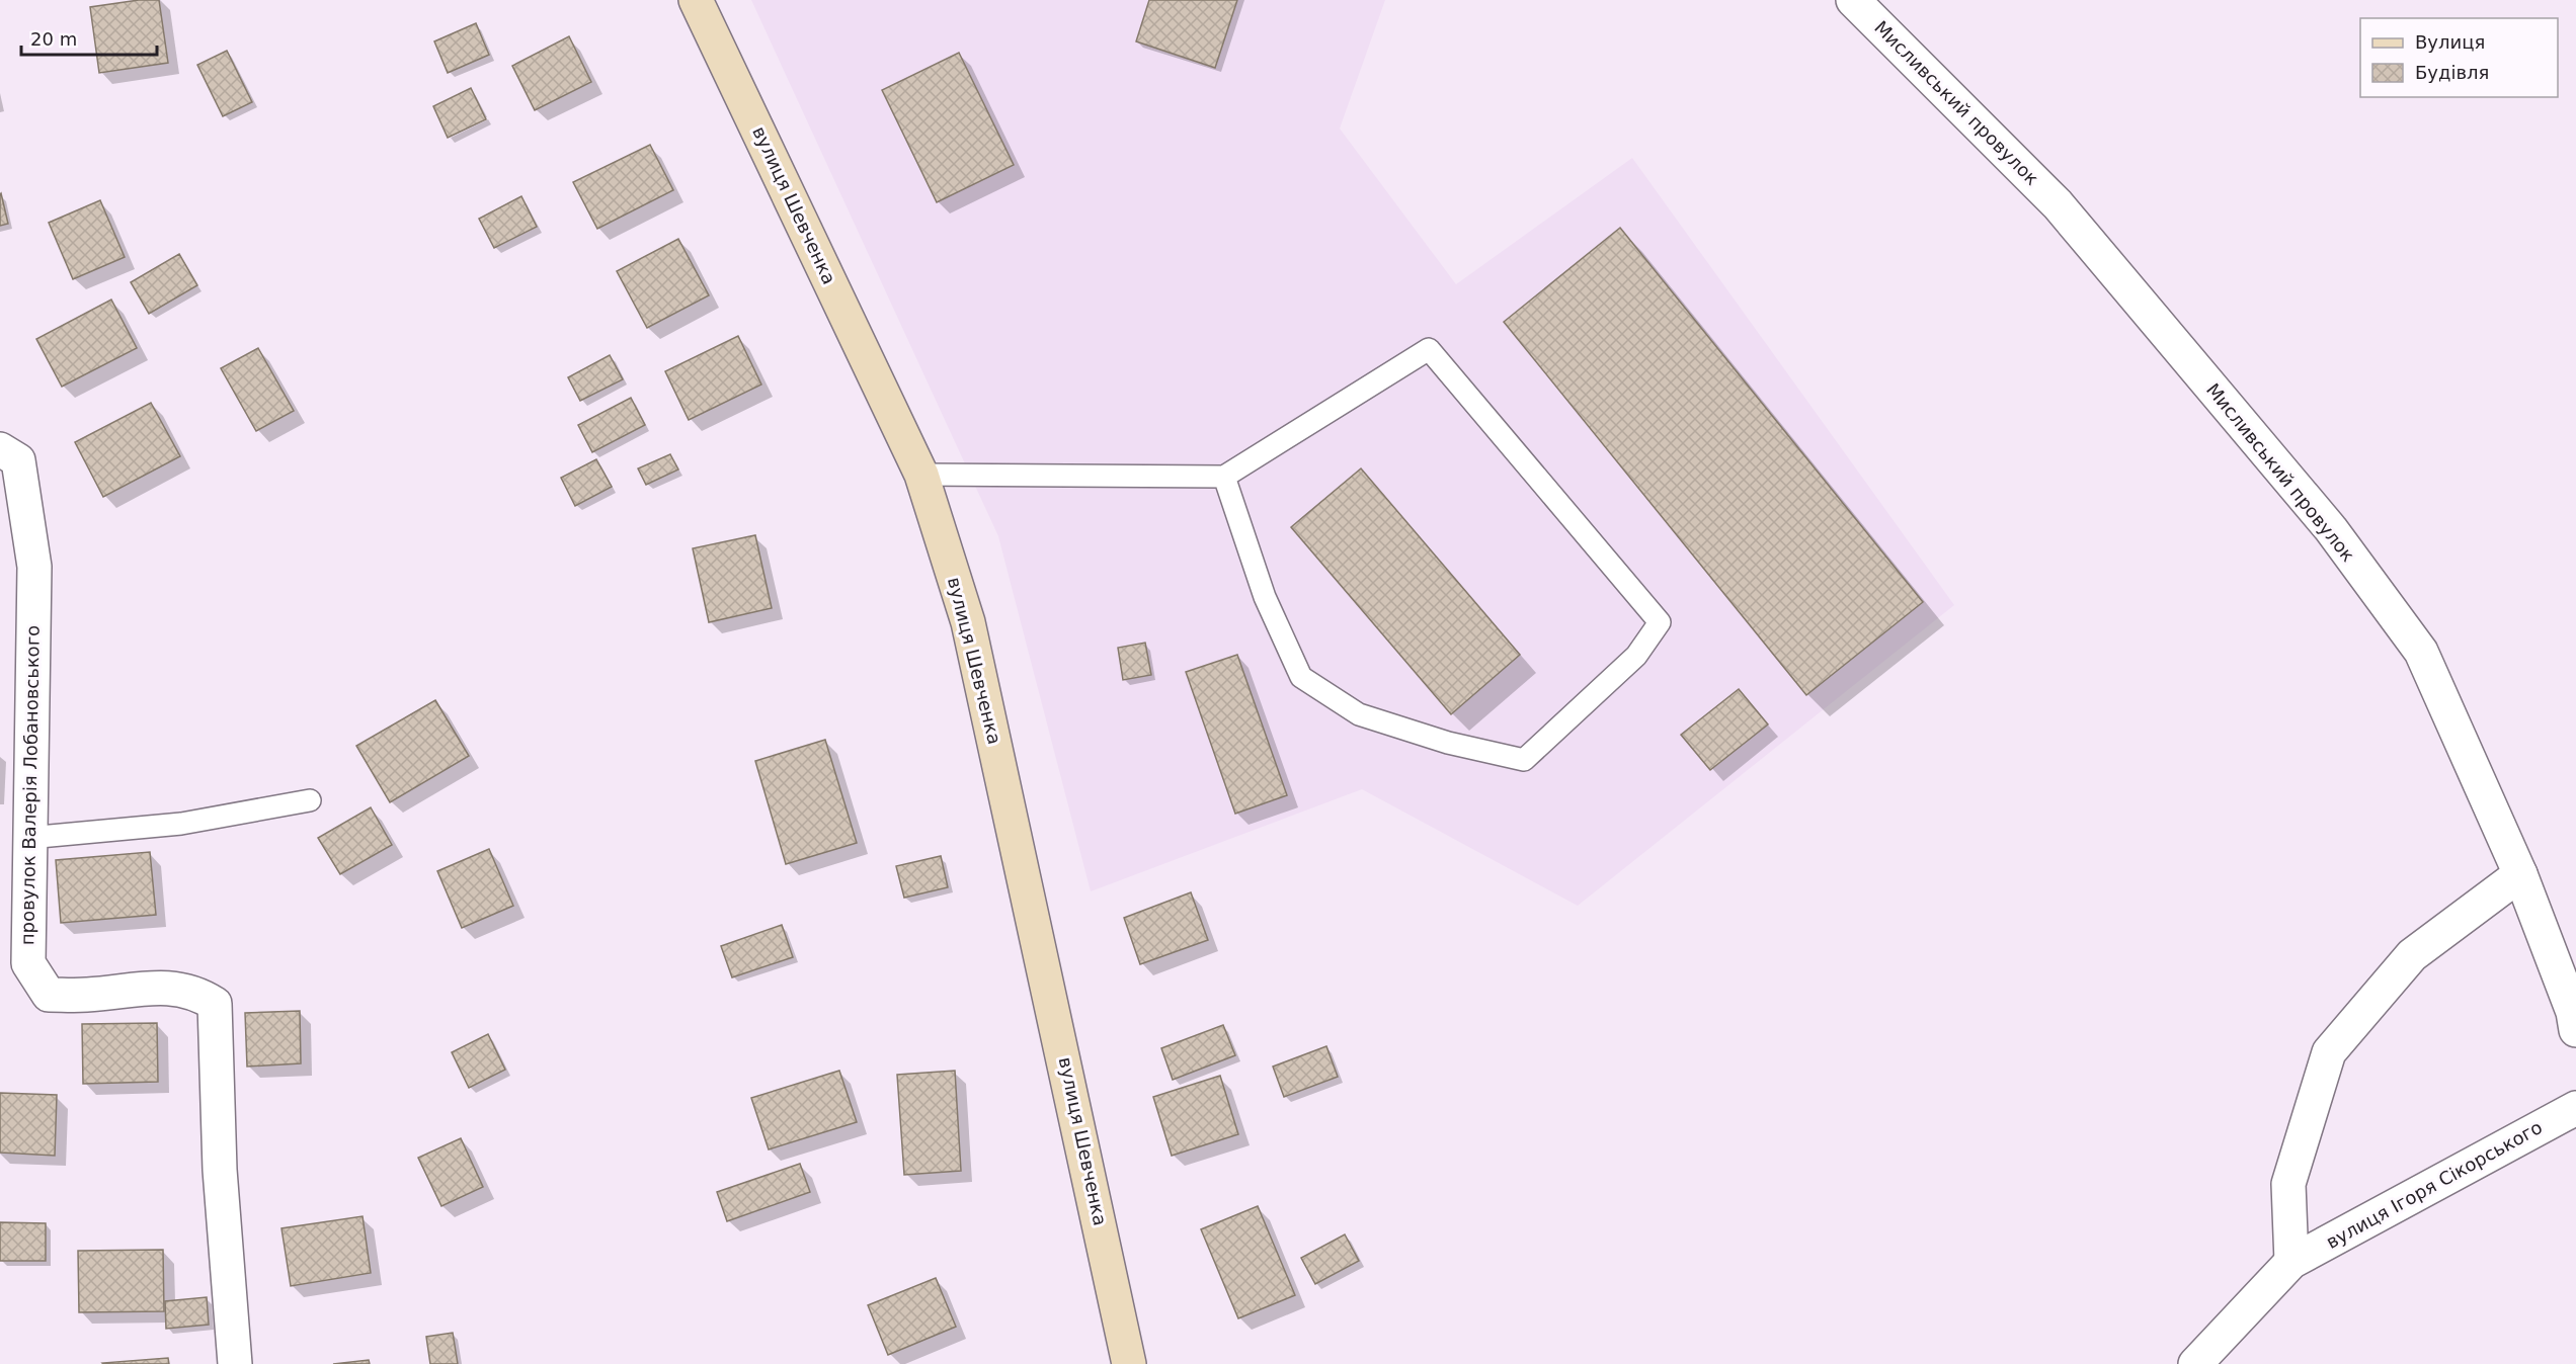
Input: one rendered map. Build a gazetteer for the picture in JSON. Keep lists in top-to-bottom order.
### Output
{
  "streets": {
    "street": [
      "Мисливський провулок",
      "вулиця Шевченка",
      "провулок Валерія Лобановського",
      "вулиця Ігоря Сікорського"
    ]
  },
  "legend": ["Вулиця", "Будівля"],
  "scale_bar": "20 m"
}
